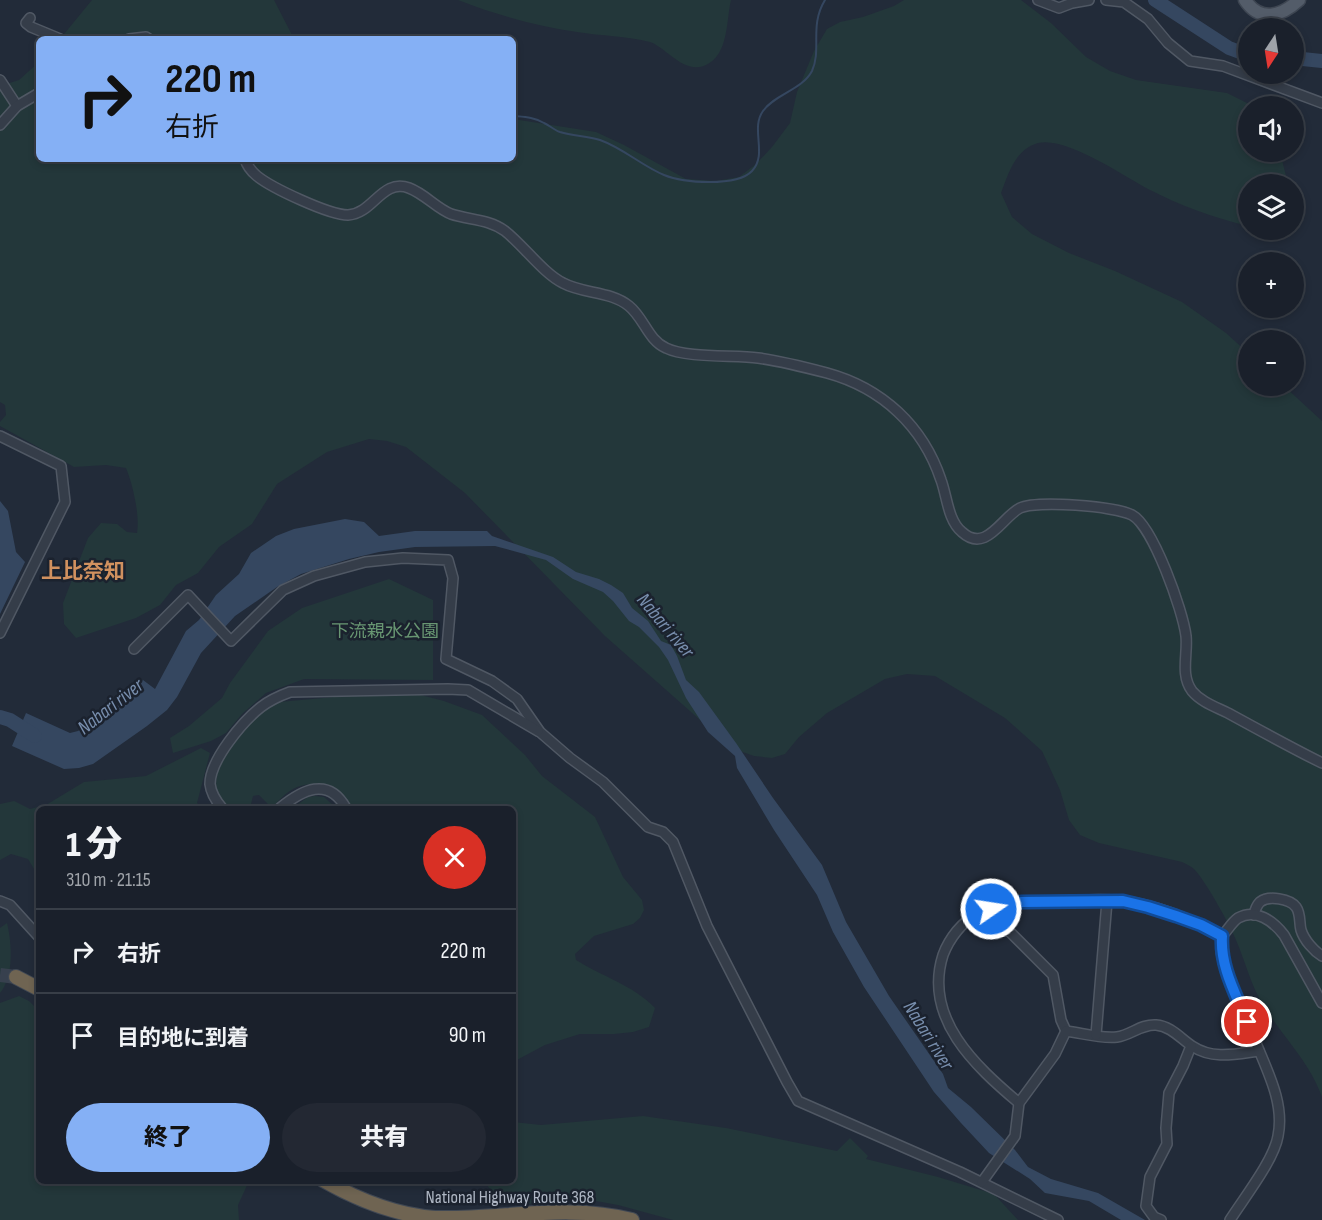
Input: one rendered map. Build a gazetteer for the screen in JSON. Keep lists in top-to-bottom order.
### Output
{
  "streets": {
    "highway": ["National Highway Route 368"]
  },
  "districts": ["上比奈知"],
  "water": ["Nabari river"],
  "parks": ["下流親水公園"],
  "north": "bottom",
  "page": {
    "map_buttons": ["+", "−"],
    "turn": ["220 m", "右折"],
    "heading": ["1 分", "310 m · 21:15"],
    "list": [
      {
        "name": "右折",
        "value": "220 m"
      },
      {
        "name": "目的地に到着",
        "value": "90 m"
      }
    ],
    "buttons": ["終了", "共有"]
  }
}
